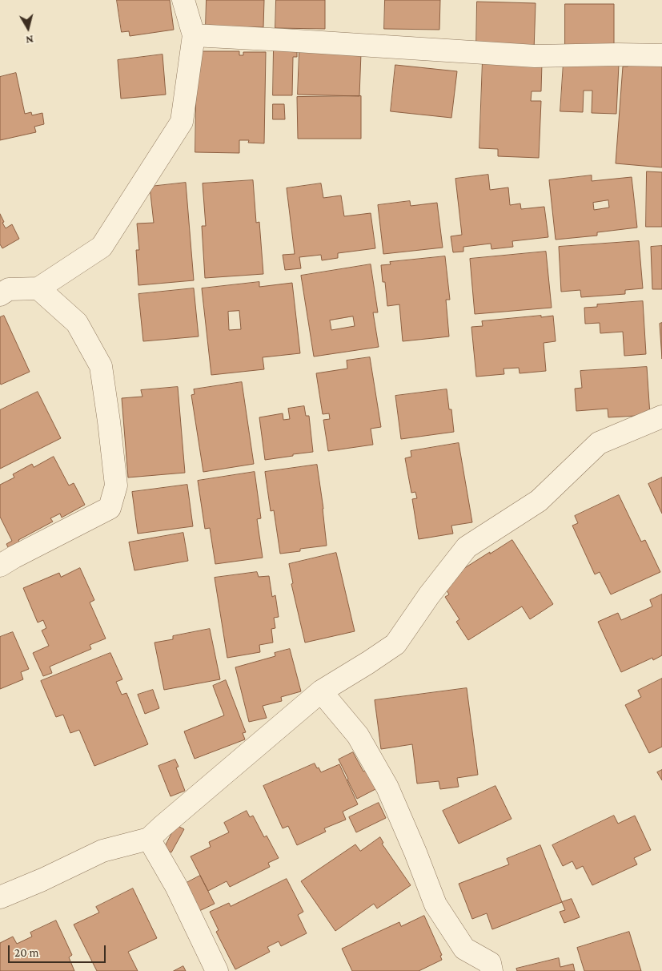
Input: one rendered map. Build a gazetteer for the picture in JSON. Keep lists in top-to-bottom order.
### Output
{
  "scale_bar": "20 m",
  "north": "bottom"
}
